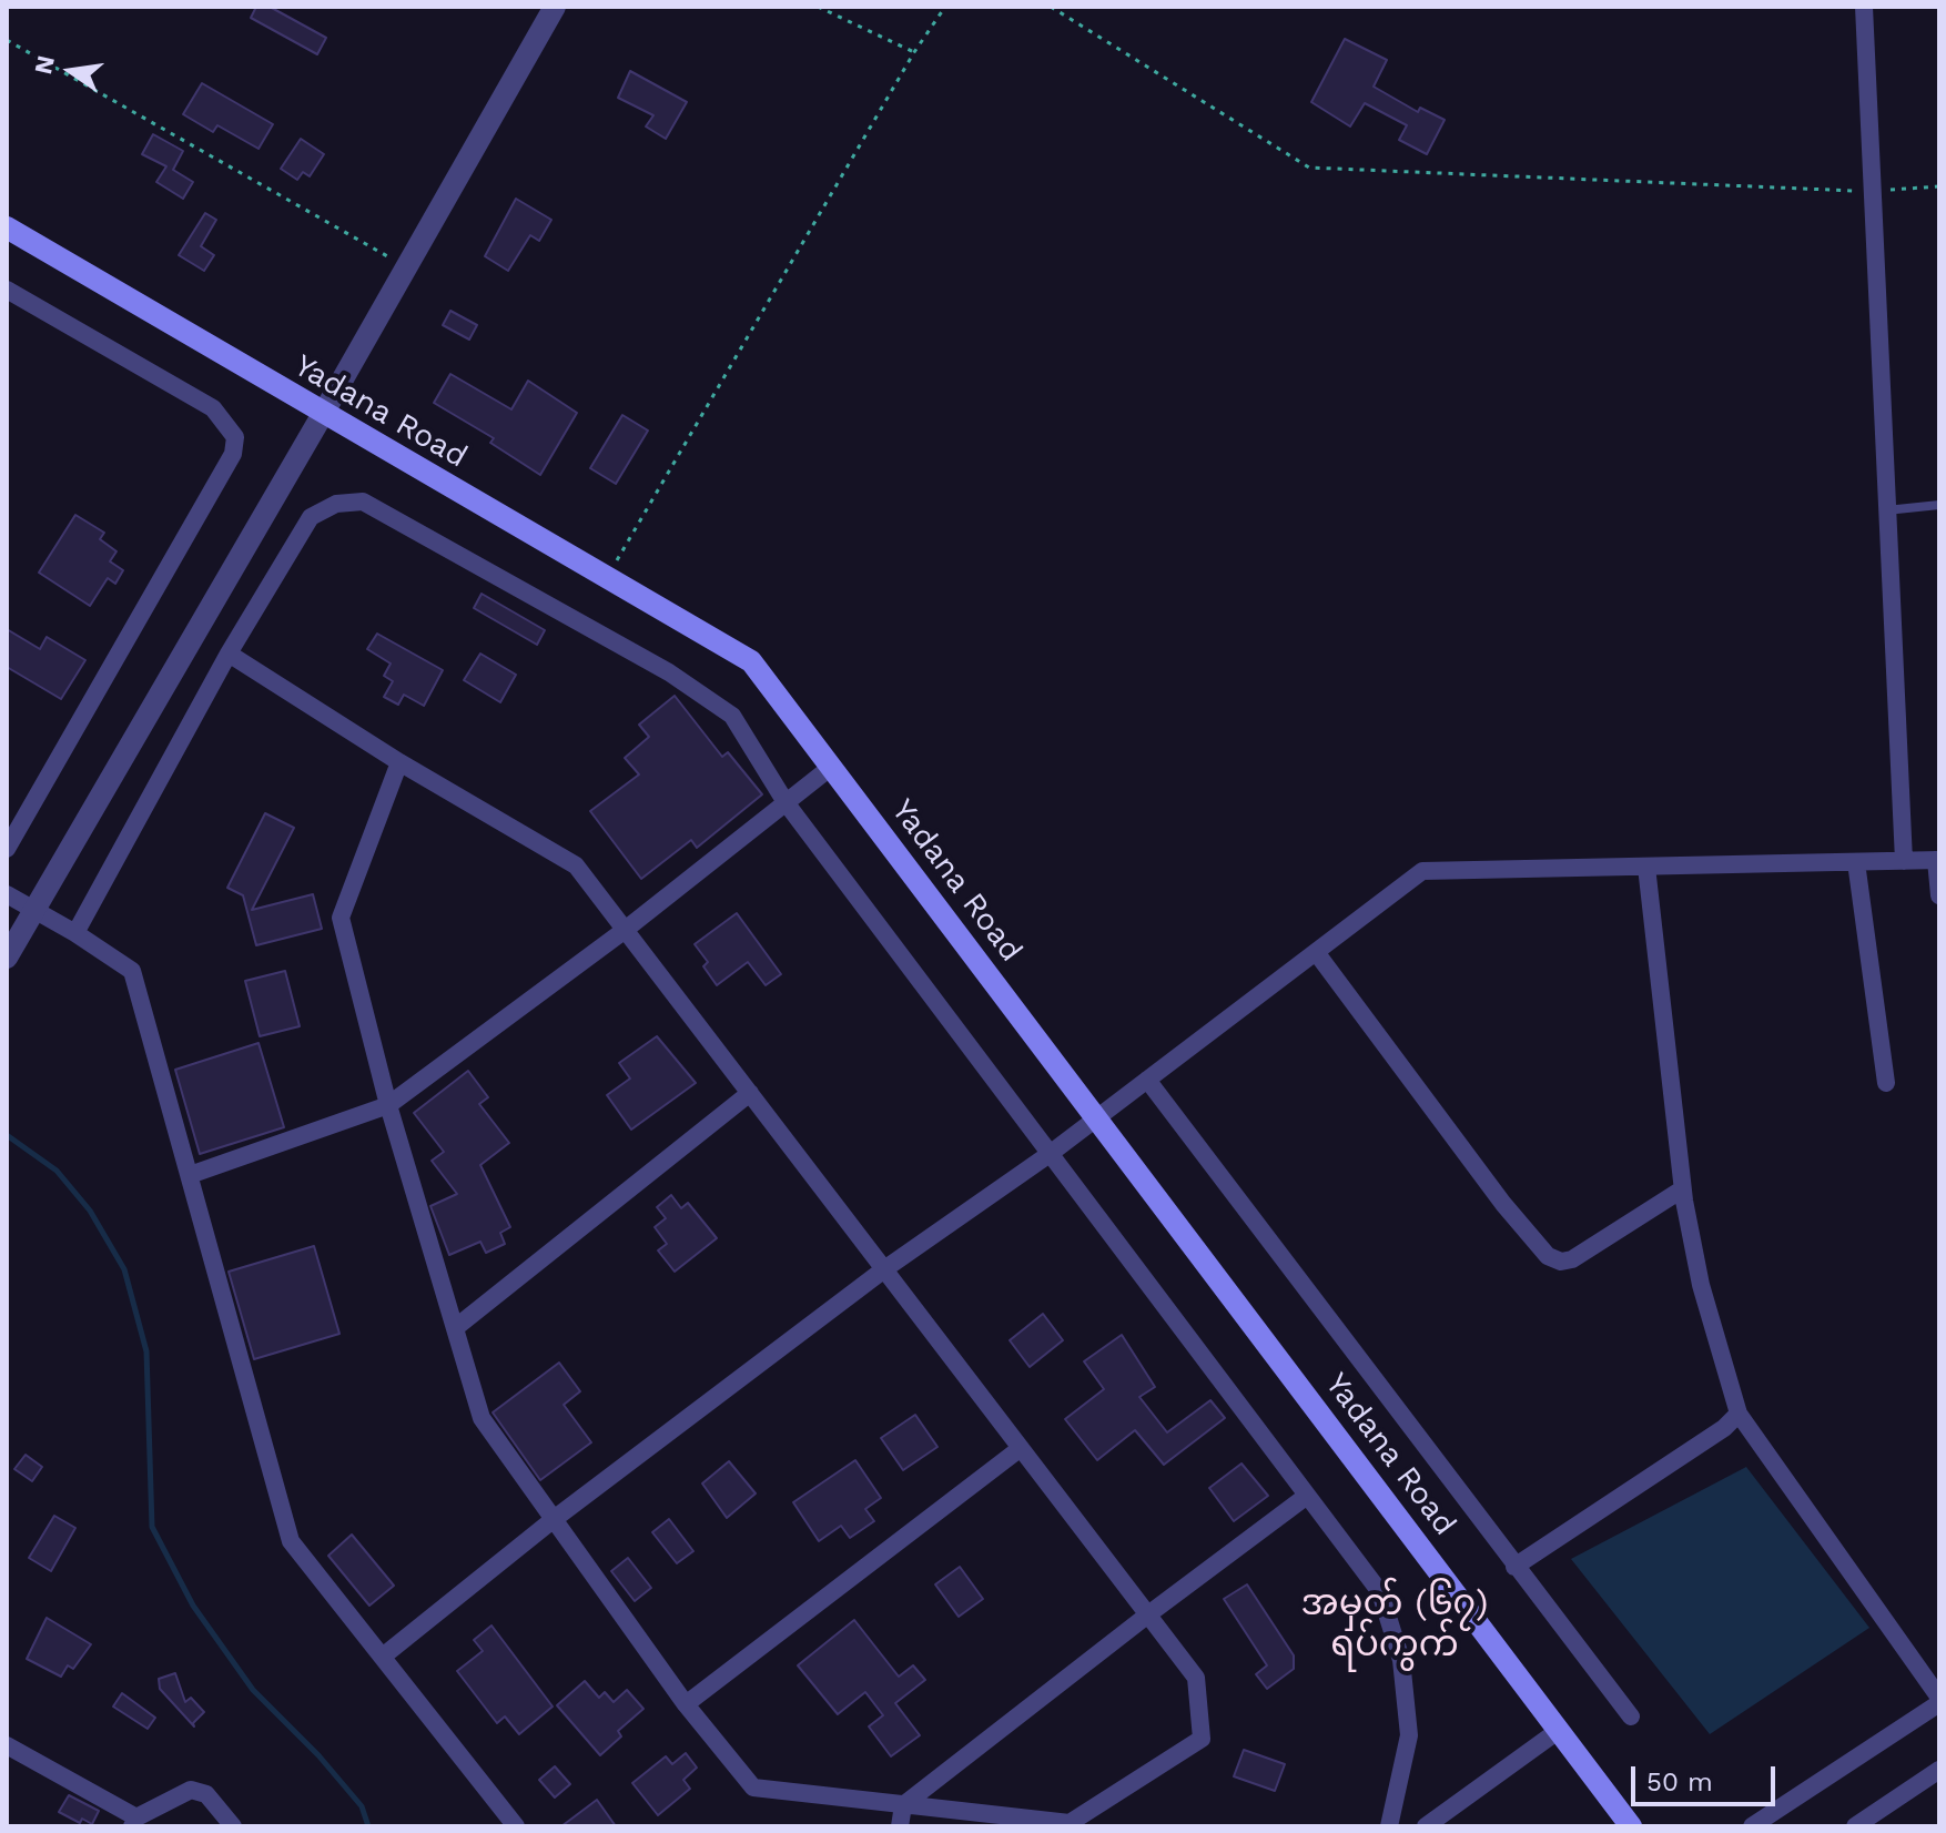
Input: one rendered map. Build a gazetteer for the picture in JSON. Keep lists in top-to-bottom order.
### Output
{
  "streets": {
    "main road": ["Yadana Road"]
  },
  "districts": ["အမှတ် (၆၇) ရပ်ကွက်"],
  "scale_bar": "50 m",
  "north": "left"
}
